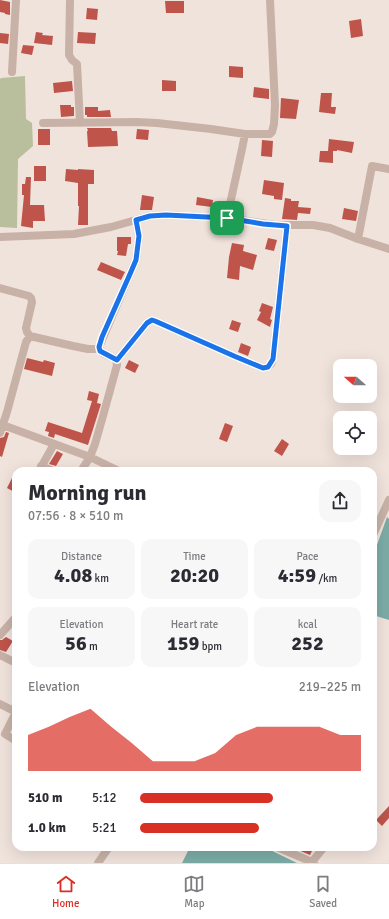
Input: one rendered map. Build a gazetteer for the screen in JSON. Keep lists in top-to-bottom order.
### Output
{
  "north": "left",
  "page": {
    "heading": ["Morning run", "07:56 · 8 × 510 m"],
    "stats": [
      ["Distance", "4.08 km"],
      ["Time", "20:20"],
      ["Pace", "4:59 /km"],
      ["Elevation", "56 m"],
      ["Heart rate", "159 bpm"],
      ["kcal", "252"]
    ],
    "chart": ["Elevation", "219–225 m"],
    "list": [
      {
        "name": "510 m",
        "note": "5:12"
      },
      {
        "name": "1.0 km",
        "note": "5:21"
      }
    ],
    "tabs": ["Home", "Map", "Saved"]
  }
}
